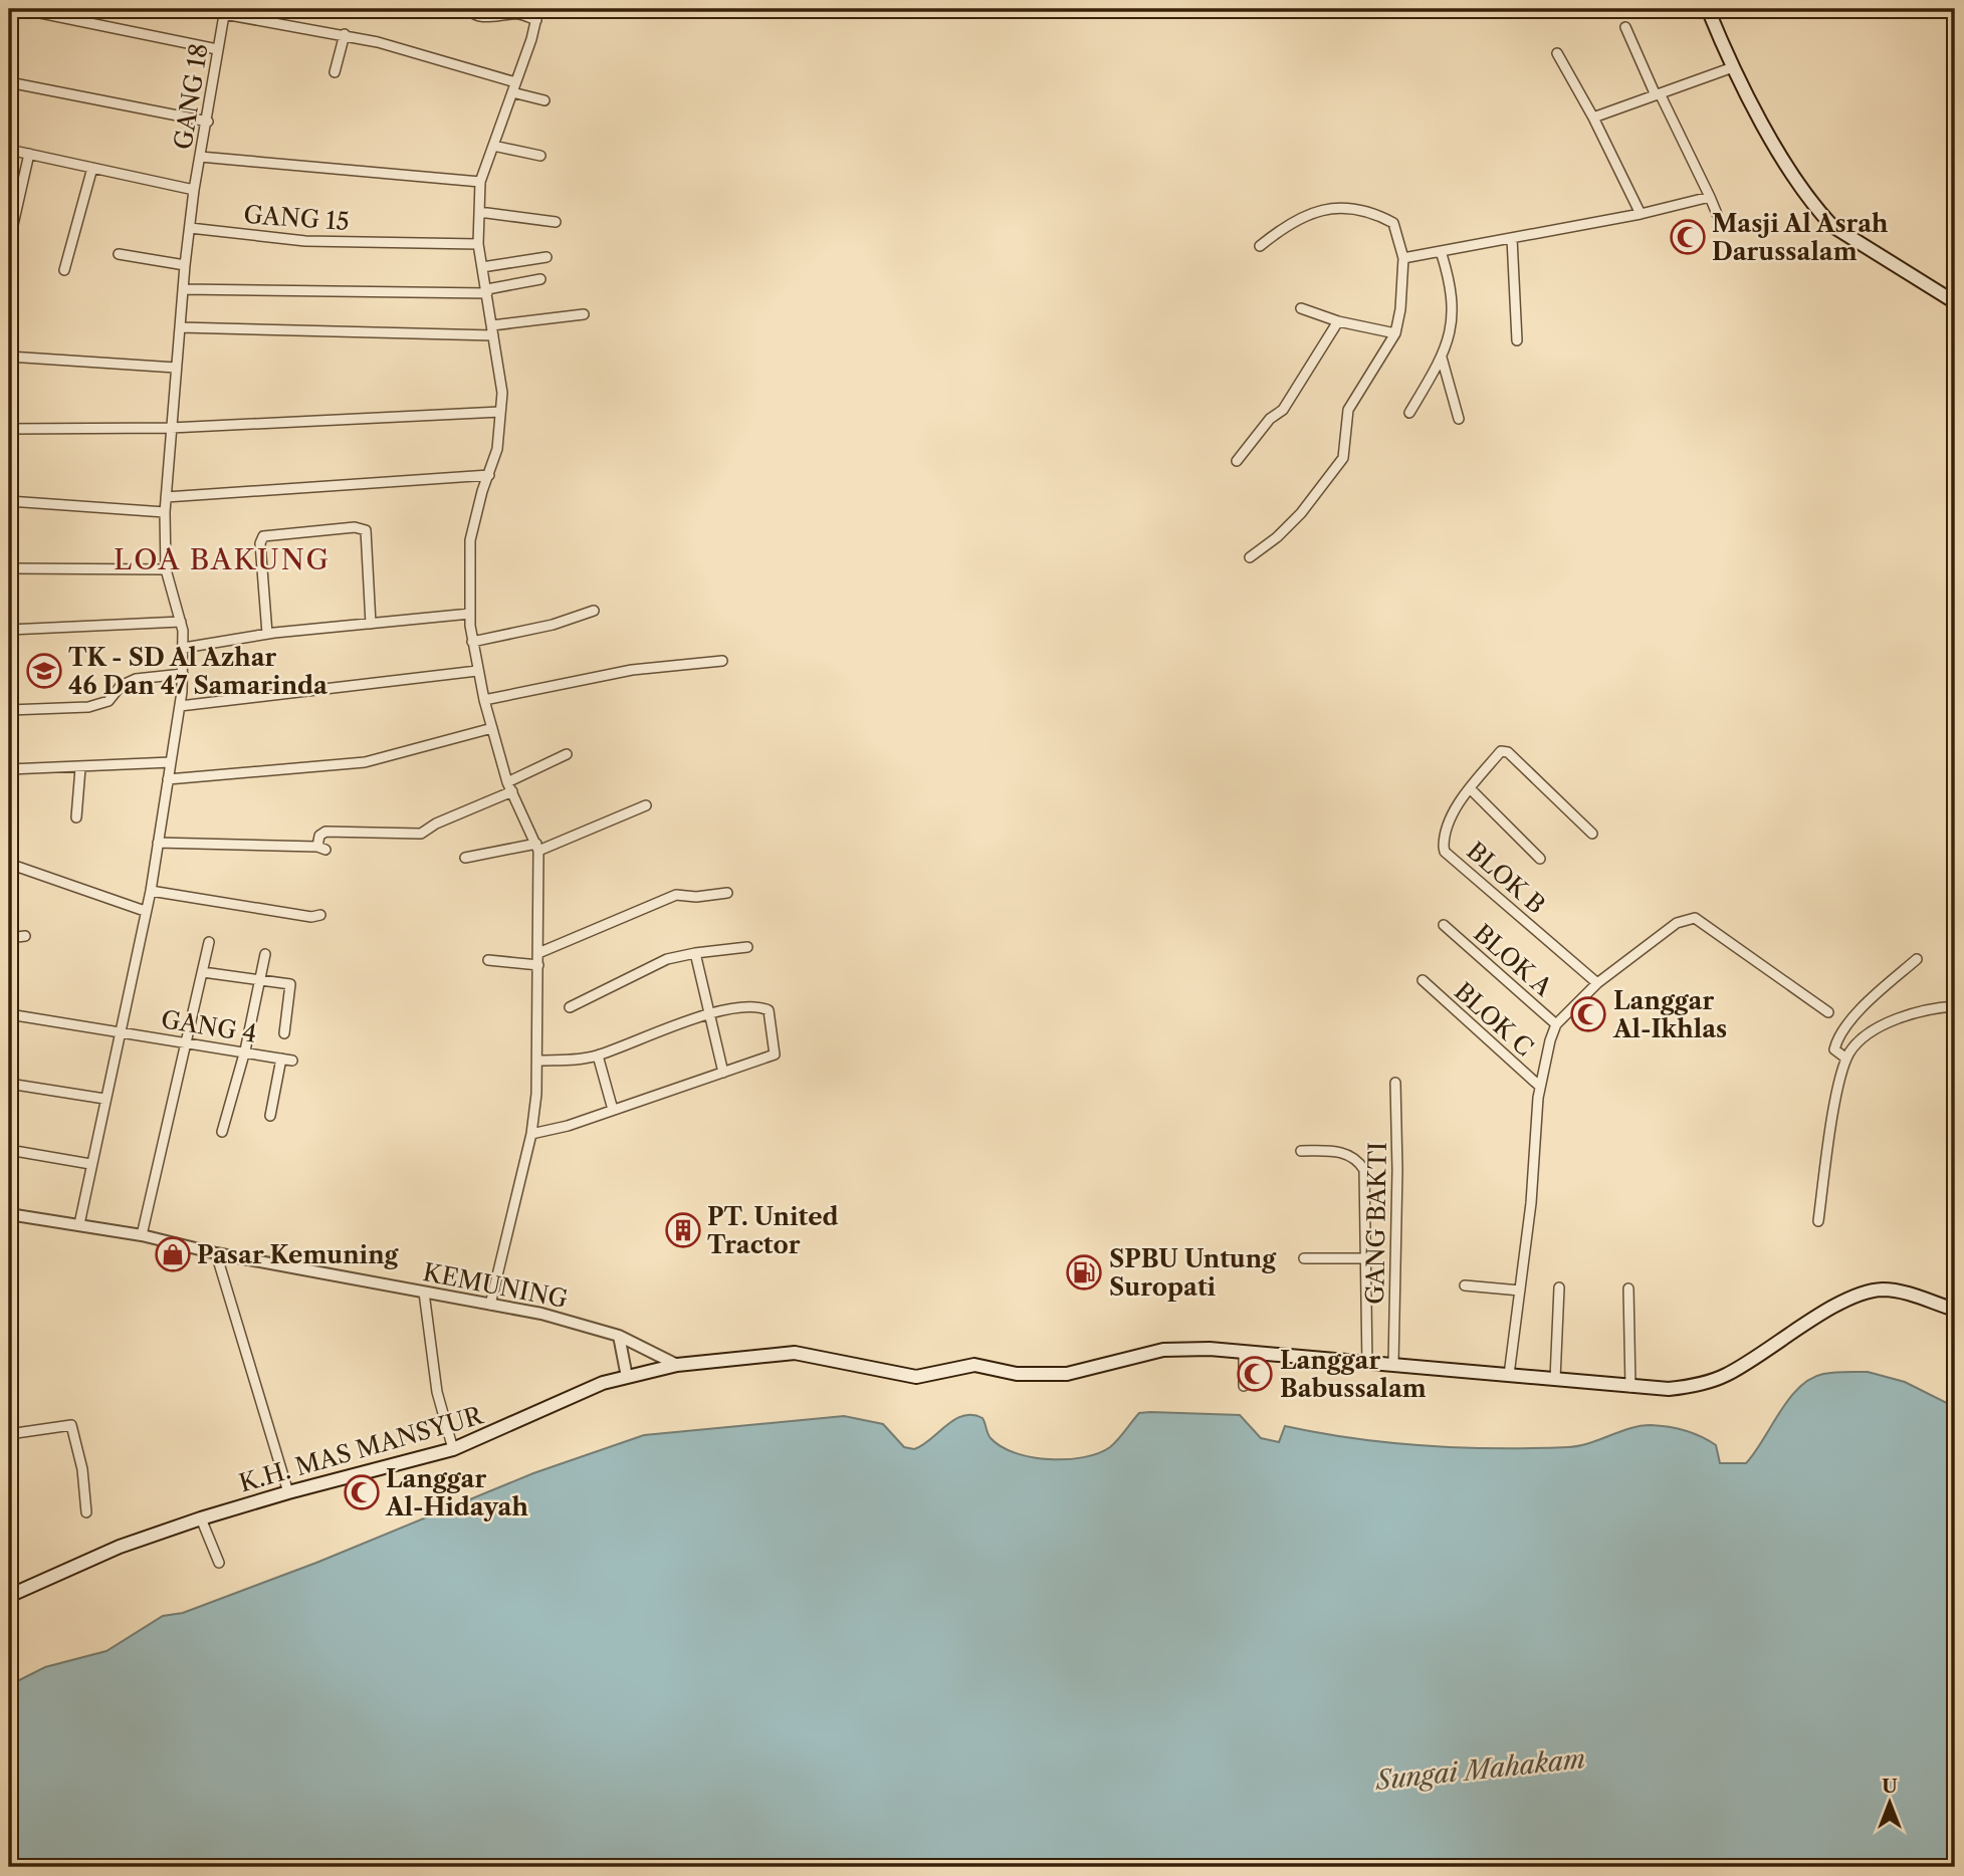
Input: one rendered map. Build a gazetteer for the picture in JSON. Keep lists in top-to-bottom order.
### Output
{
  "streets": {
    "main road": ["K.H. MAS MANSYUR"],
    "street": [
      "GANG 18",
      "GANG 15",
      "BLOK B",
      "BLOK A",
      "BLOK C",
      "GANG 4",
      "GANG BAKTI",
      "KEMUNING"
    ]
  },
  "crossings": [
    ["GANG 18", "GANG 15"],
    ["GANG 18", "GANG 4"],
    ["GANG 18", "KEMUNING"],
    ["GANG BAKTI", "K.H. MAS MANSYUR"],
    ["KEMUNING", "K.H. MAS MANSYUR"]
  ],
  "districts": ["LOA BAKUNG"],
  "water": ["Sungai Mahakam"],
  "places": {
    "mosque": [
      "Masji Al Asrah Darussalam",
      "Langgar Al-Ikhlas",
      "Langgar Babussalam",
      "Langgar Al-Hidayah"
    ],
    "school or university": ["TK - SD Al Azhar 46 Dan 47 Samarinda"],
    "building": ["PT. United Tractor"],
    "shop": ["Pasar Kemuning"],
    "fuel station": ["SPBU Untung Suropati"]
  },
  "north": "top"
}
